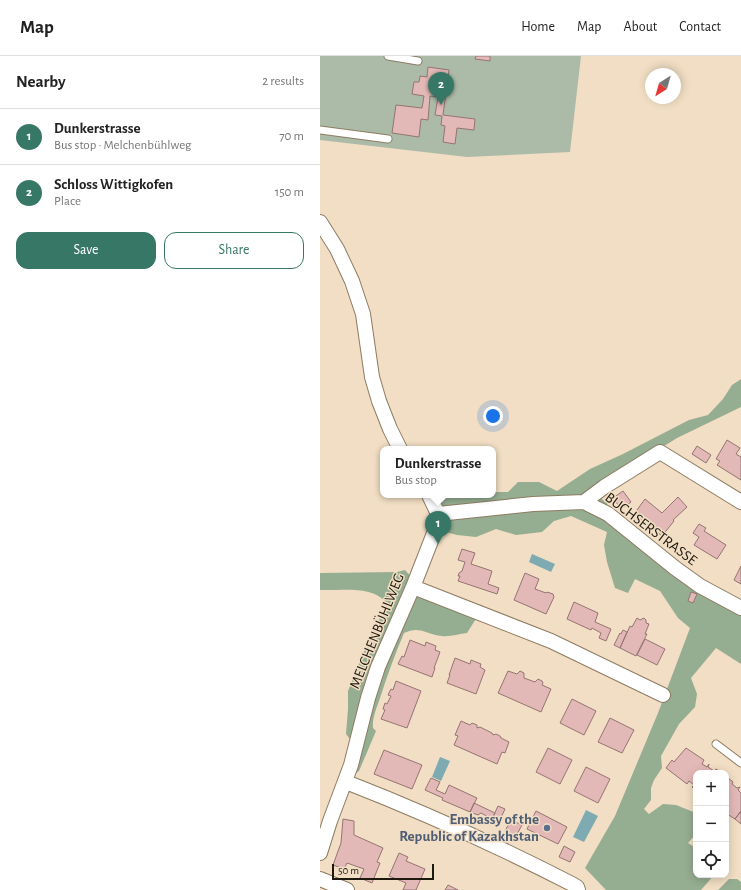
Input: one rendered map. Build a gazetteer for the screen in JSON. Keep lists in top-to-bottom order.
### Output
{
  "streets": {
    "street": ["BUCHSERSTRASSE", "MELCHENBÜHLWEG"]
  },
  "crossings": [
    ["BUCHSERSTRASSE", "MELCHENBÜHLWEG"]
  ],
  "places": ["Embassy of the Republic of Kazakhstan"],
  "scale_bar": "50 m",
  "north": "bottom left",
  "page": {
    "header": "Map",
    "nav": [
      "Home",
      "Map",
      "About",
      "Contact"
    ],
    "heading": ["Nearby", "2 results"],
    "pins": ["2", "1"],
    "list": [
      {
        "mark": "1",
        "name": "Dunkerstrasse",
        "note": "Bus stop · Melchenbühlweg",
        "value": "70 m"
      },
      {
        "mark": "2",
        "name": "Schloss Wittigkofen",
        "note": "Place",
        "value": "150 m"
      }
    ],
    "buttons": ["Save", "Share"],
    "popup": ["Dunkerstrasse", "Bus stop"],
    "map_buttons": ["+", "−"],
    "scale": "50 m"
  }
}
